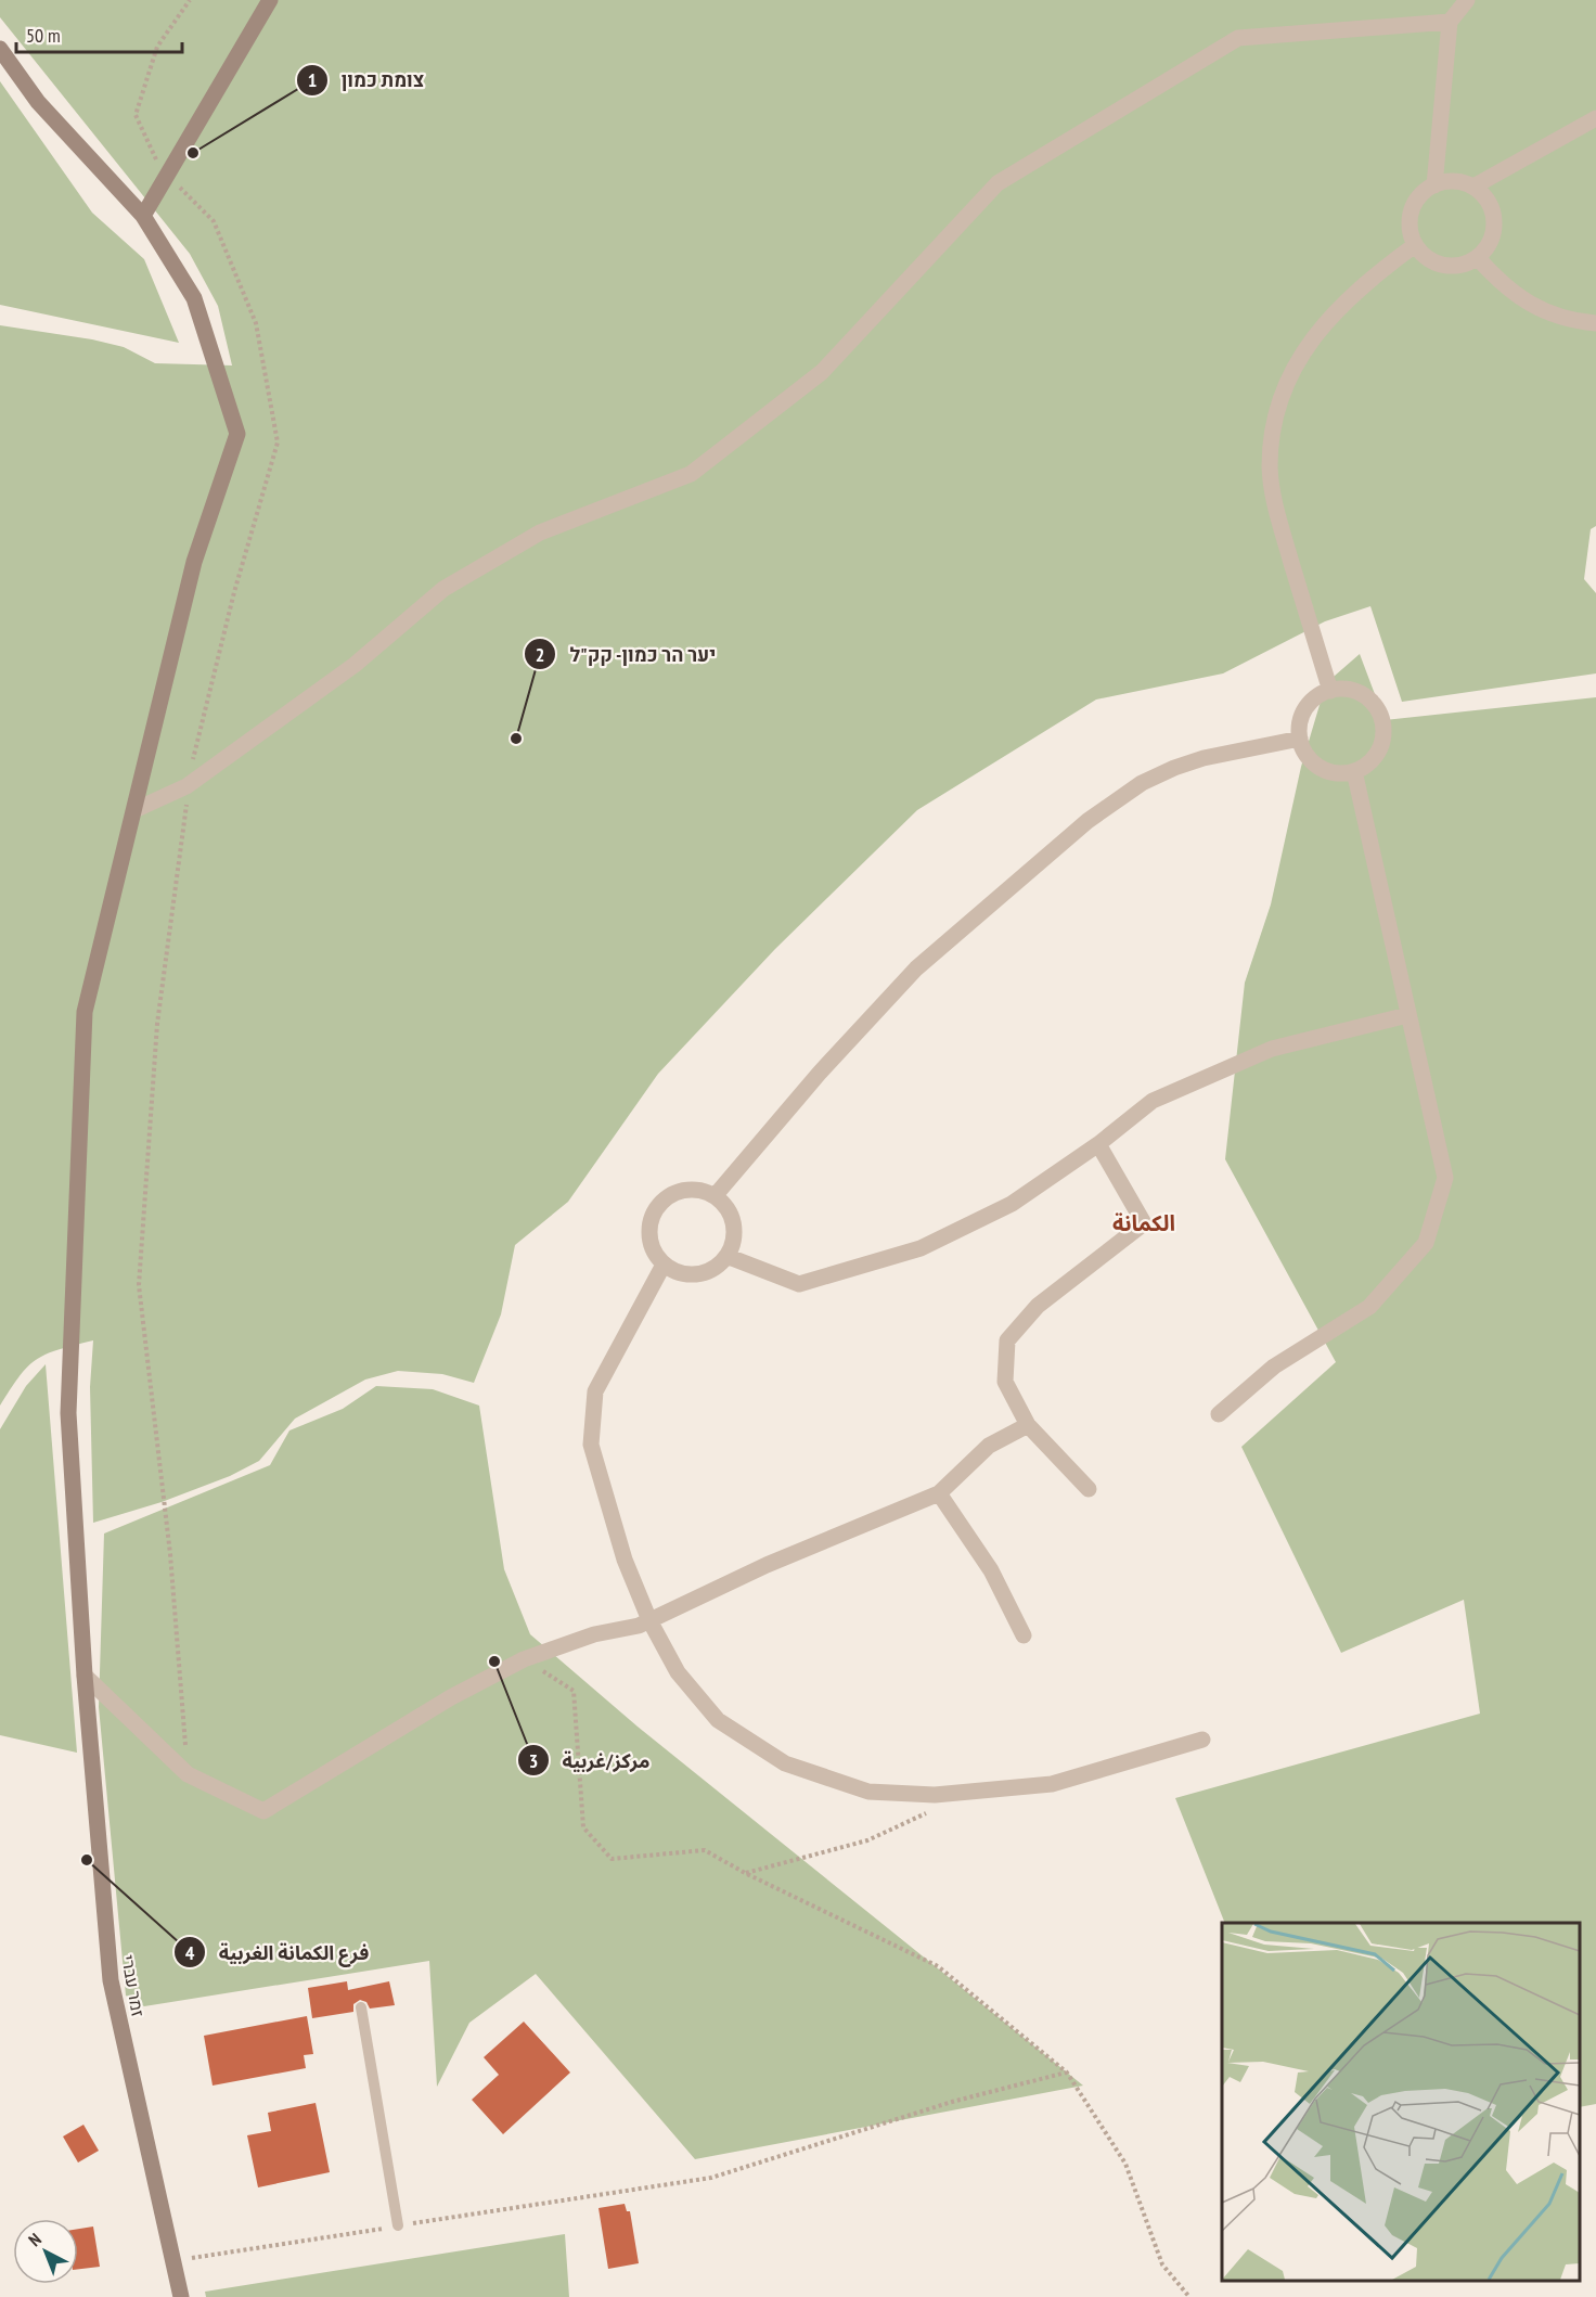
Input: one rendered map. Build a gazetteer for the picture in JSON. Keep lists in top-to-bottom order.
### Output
{
  "streets": {
    "main road": ["זמר עברי"]
  },
  "districts": ["الكمانة"],
  "places": [
    "צומת כמון",
    "יער הר כמון- קק\"ל",
    "مركز/غربية",
    "فرع الكمانة الغربية"
  ],
  "scale_bar": "50 m",
  "north": "top left"
}
